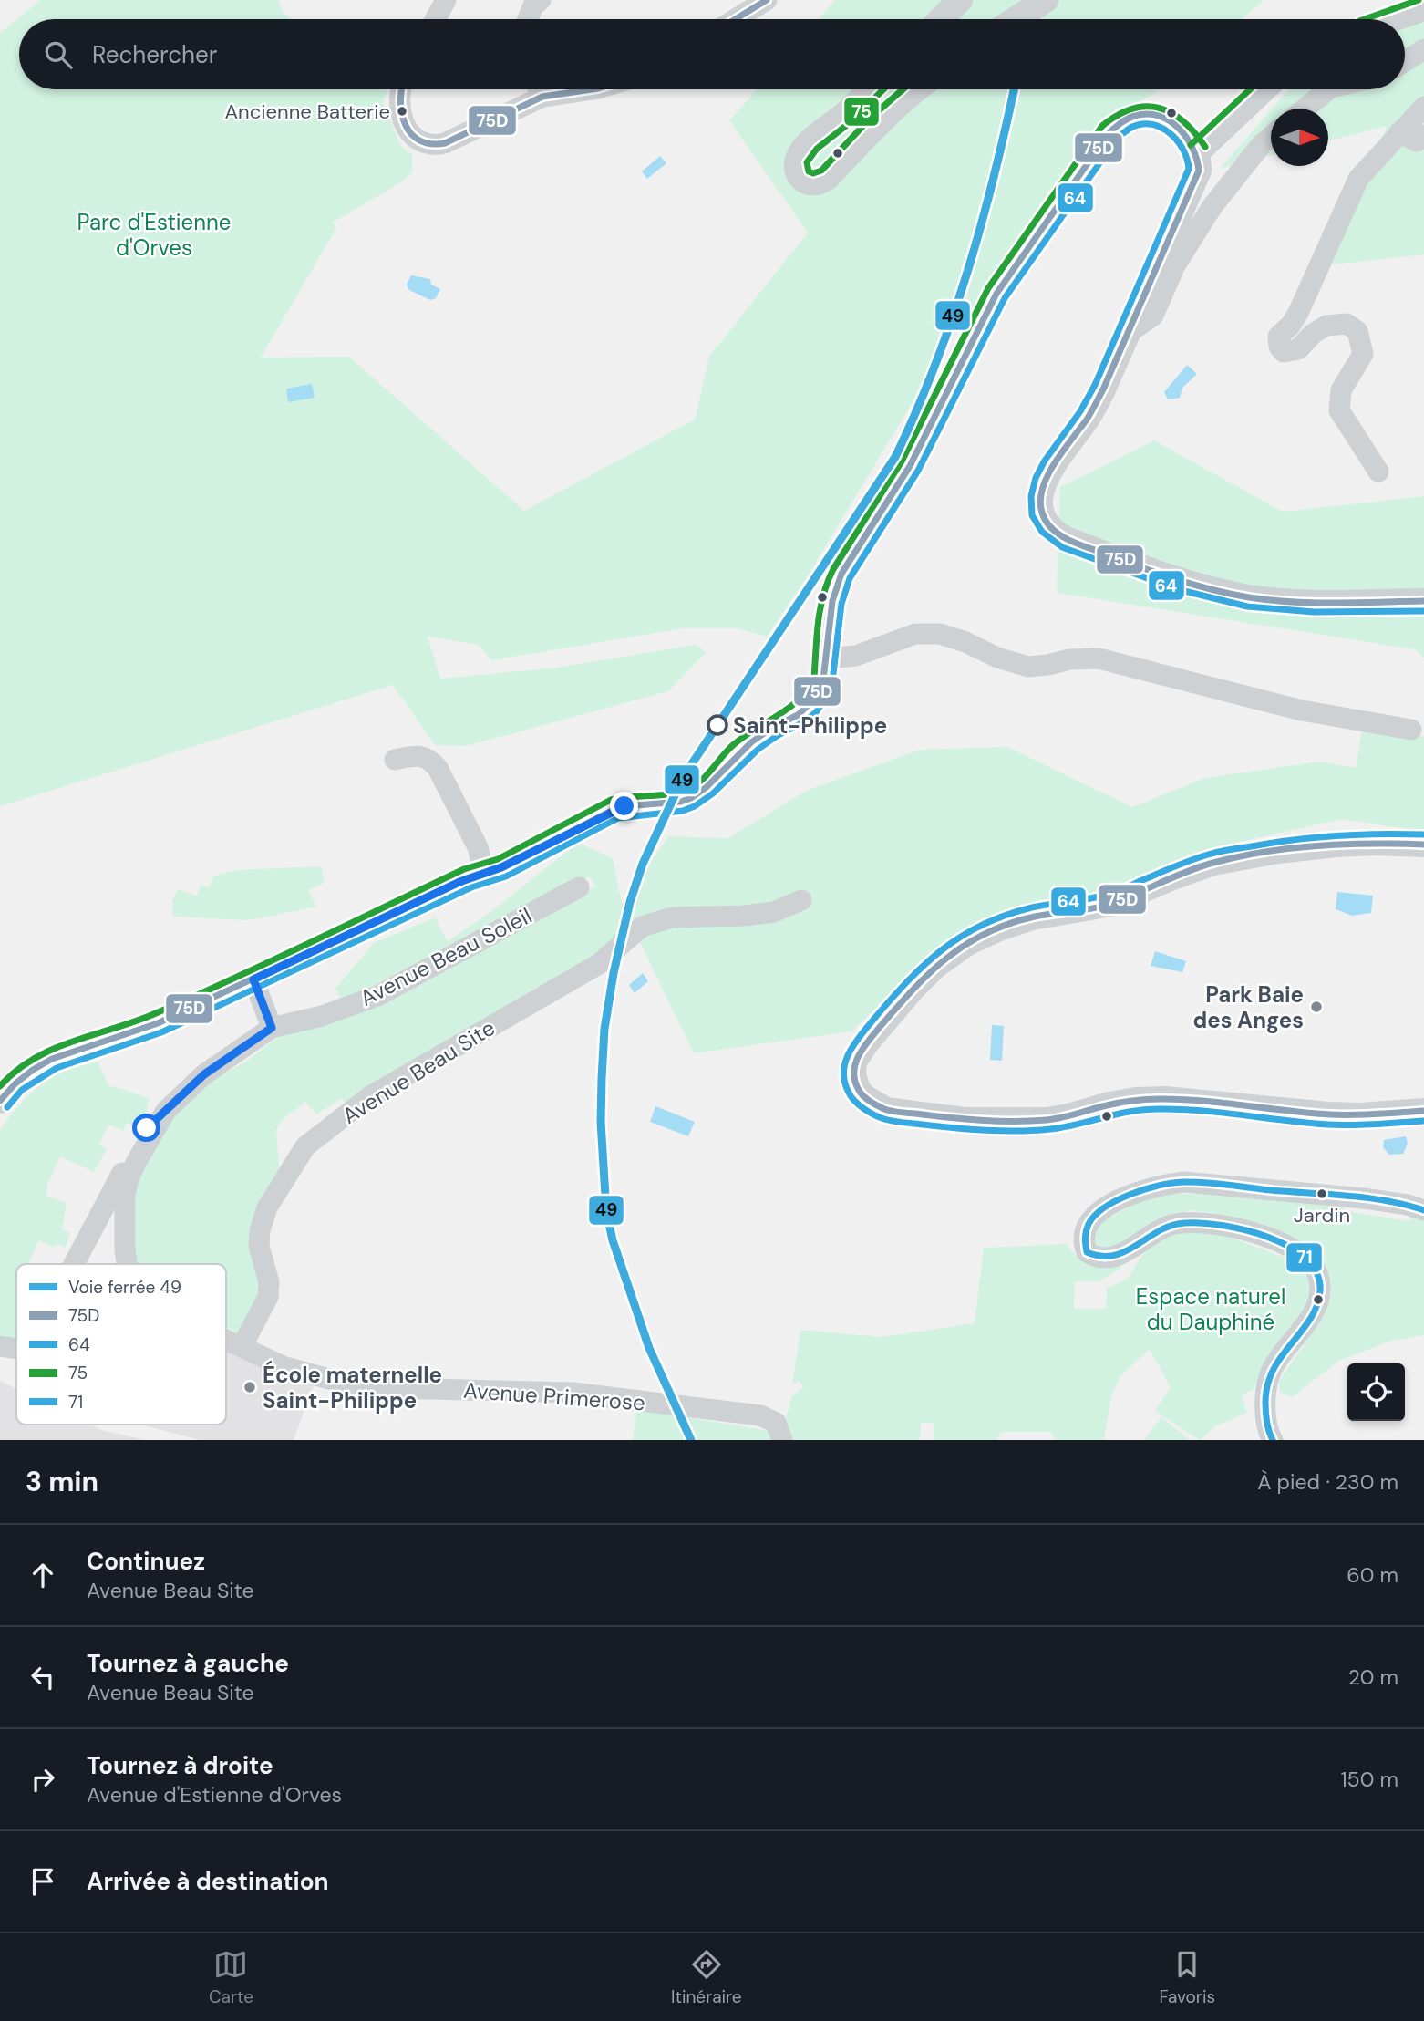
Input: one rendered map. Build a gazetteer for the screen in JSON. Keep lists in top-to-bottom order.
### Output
{
  "streets": {
    "street": ["Avenue Beau Soleil", "Avenue Beau Site", "Avenue Primerose"]
  },
  "crossings": [
    ["Avenue Beau Site", "Avenue Primerose"]
  ],
  "parks": ["Parc d'Estienne d'Orves", "Espace naturel du Dauphiné"],
  "places": [
    "Ancienne Batterie",
    "Saint-Philippe",
    "Park Baie des Anges",
    "Jardin",
    "École maternelle Saint-Philippe"
  ],
  "lines": [
    "transit line 75D",
    "transit line 75",
    "rail line 49",
    "transit line 64",
    "transit line 71"
  ],
  "legend": [
    "Voie ferrée 49",
    "75D",
    "64",
    "75",
    "71"
  ],
  "north": "right",
  "page": {
    "search": "Rechercher",
    "heading": ["3 min", "À pied · 230 m"],
    "list": [
      ["Continuez", "Avenue Beau Site", "60 m"],
      ["Tournez à gauche", "Avenue Beau Site", "20 m"],
      ["Tournez à droite", "Avenue d'Estienne d'Orves", "150 m"],
      "Arrivée à destination"
    ],
    "nav": ["Carte", "Itinéraire", "Favoris"]
  }
}
